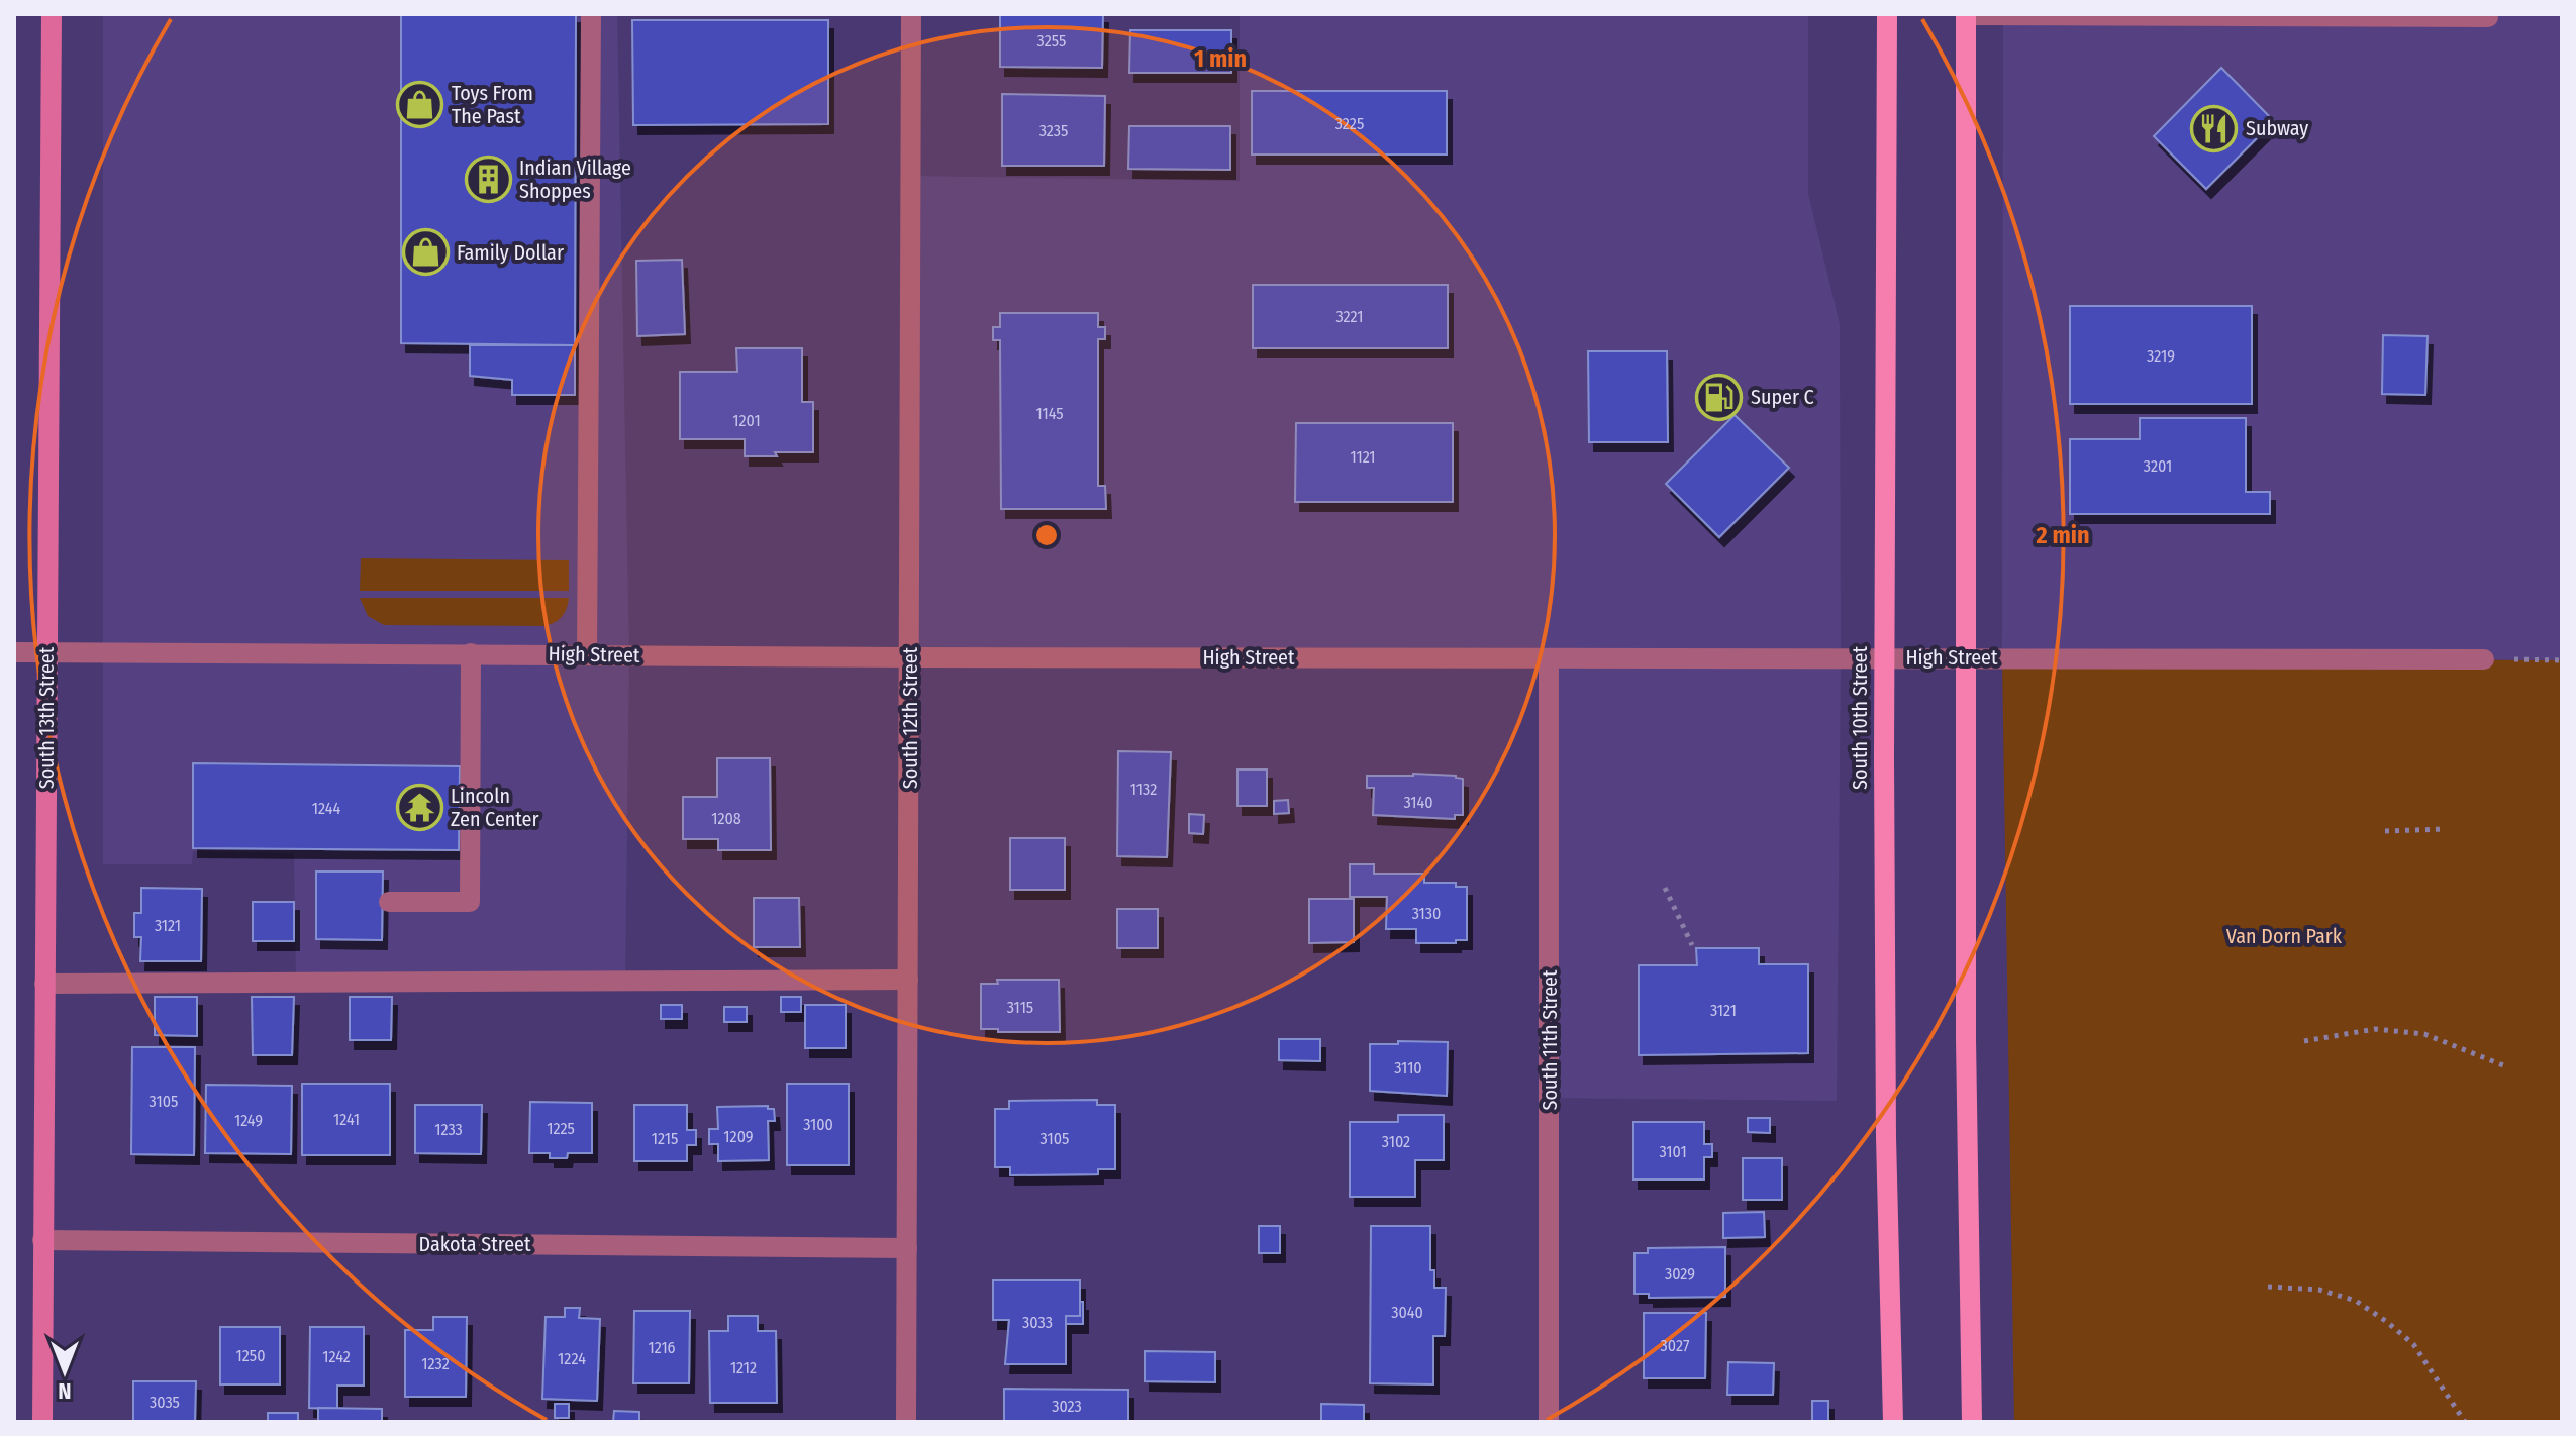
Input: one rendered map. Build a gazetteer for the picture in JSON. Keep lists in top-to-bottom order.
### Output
{
  "streets": {
    "main road": ["South 13th Street", "South 10th Street"],
    "street": [
      "High Street",
      "South 12th Street",
      "South 11th Street",
      "Dakota Street"
    ]
  },
  "crossings": [
    ["High Street", "South 13th Street"],
    ["High Street", "South 12th Street"],
    ["High Street", "South 10th Street"],
    ["High Street", "South 11th Street"],
    ["South 13th Street", "Dakota Street"],
    ["South 12th Street", "Dakota Street"]
  ],
  "parks": ["Van Dorn Park"],
  "places": {
    "shop": ["Toys From The Past", "Family Dollar"],
    "restaurant": ["Subway"],
    "building": ["Indian Village Shoppes"],
    "fuel station": ["Super C"],
    "temple": ["Lincoln Zen Center"]
  },
  "house_numbers": [
    "3255",
    "3225",
    "3235",
    "3221",
    "3219",
    "1145",
    "1201",
    "1121",
    "3201",
    "1132",
    "3140",
    "1244",
    "1208",
    "3130",
    "3121",
    "3115",
    "3121",
    "3110",
    "3105",
    "1241",
    "1249",
    "3100",
    "1225",
    "1233",
    "1209",
    "1215",
    "3105",
    "3102",
    "3101",
    "3029",
    "3040",
    "3033",
    "3027",
    "1216",
    "1250",
    "1242",
    "1224",
    "1232",
    "1212",
    "3035",
    "3023"
  ],
  "north": "bottom",
  "rings": ["1 min", "2 min"]
}
